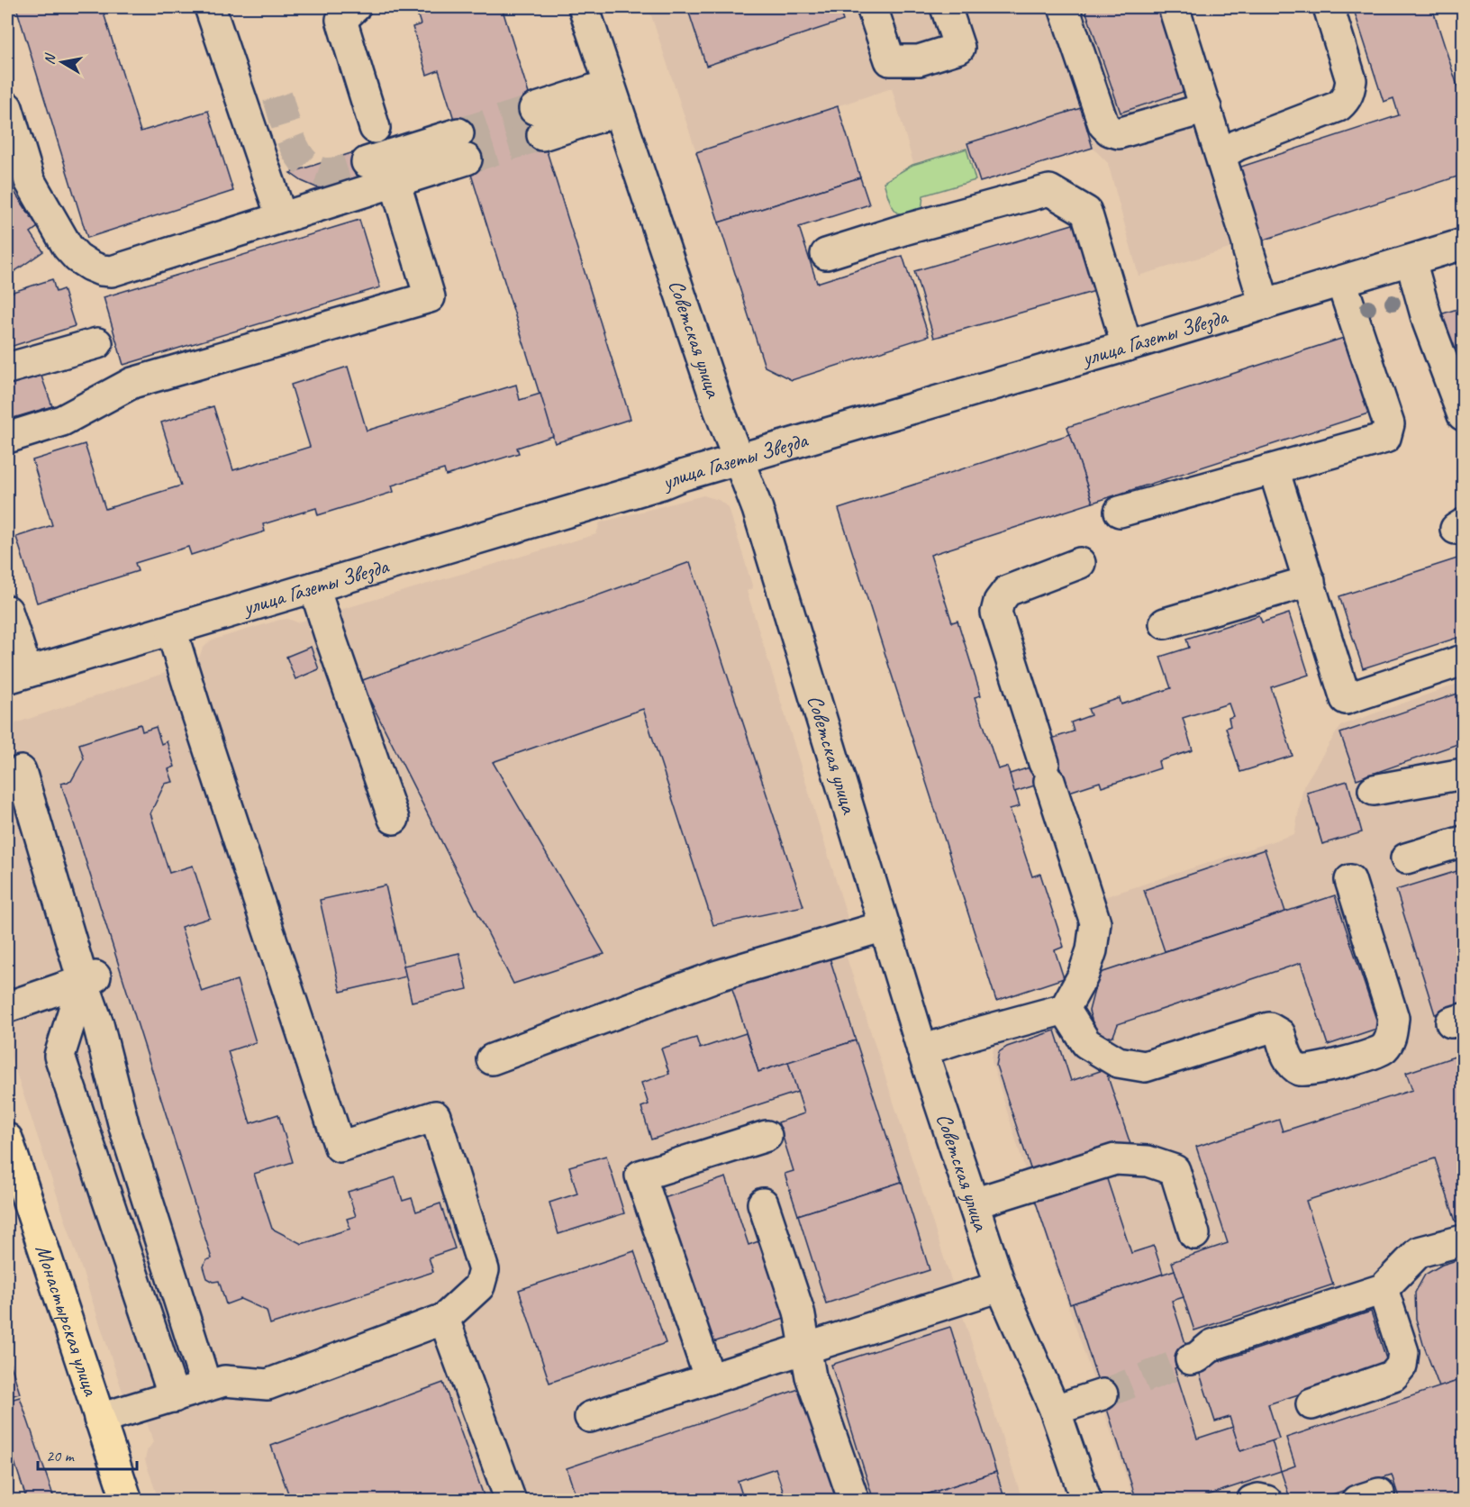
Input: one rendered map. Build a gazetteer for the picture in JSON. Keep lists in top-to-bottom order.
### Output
{
  "streets": {
    "main road": ["Монастырская улица"],
    "street": ["улица Газеты Звезда", "Советская улица"]
  },
  "crossings": [
    ["улица Газеты Звезда", "Советская улица"]
  ],
  "scale_bar": "20 m",
  "north": "left"
}
